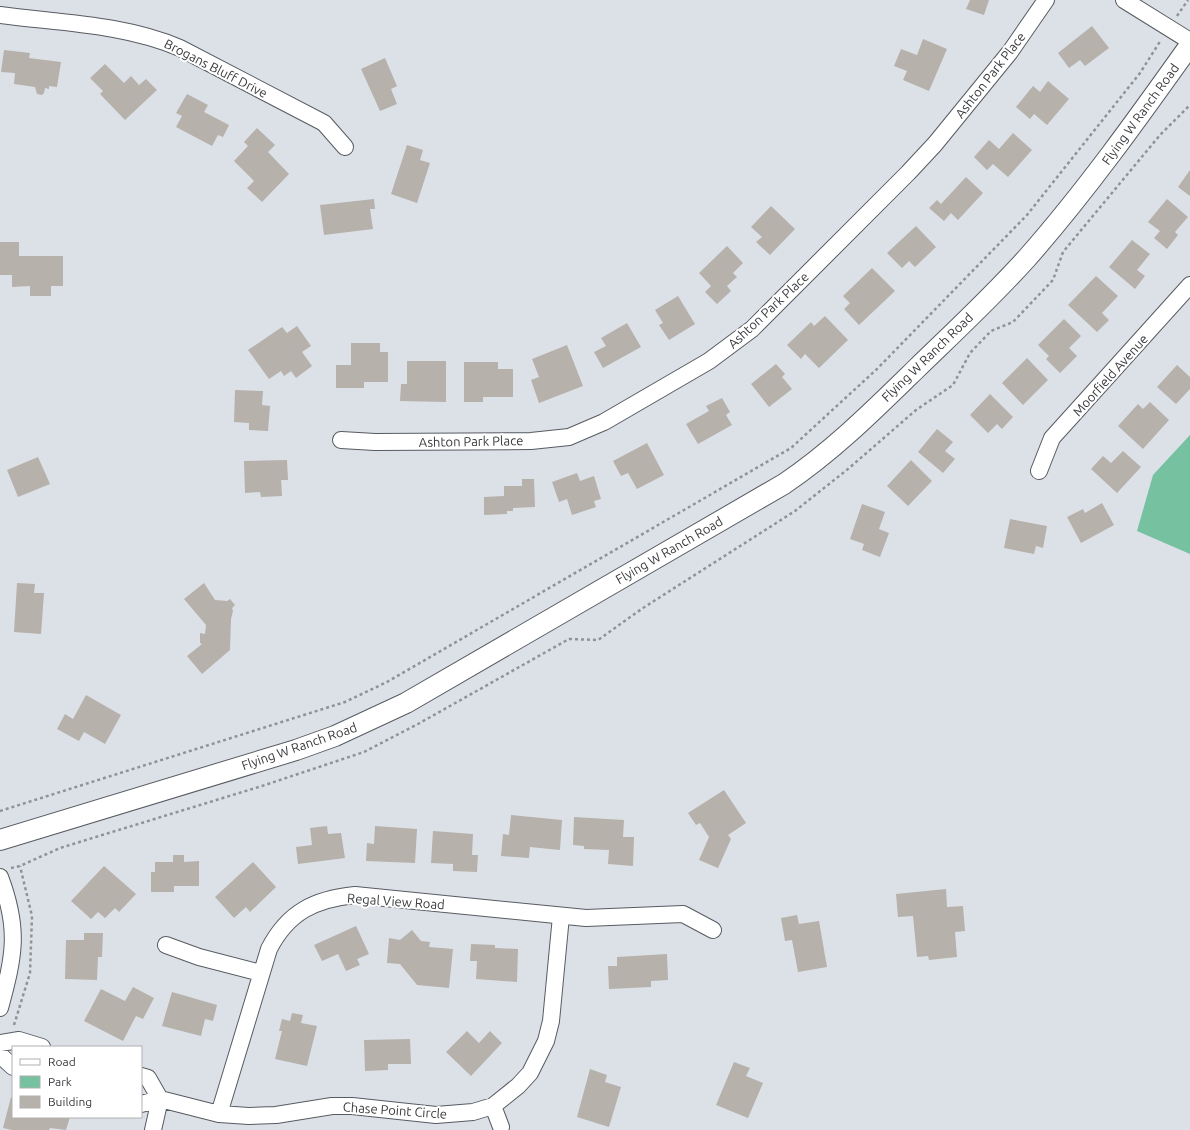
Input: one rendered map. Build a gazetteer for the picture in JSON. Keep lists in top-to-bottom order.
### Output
{
  "streets": {
    "street": [
      "Brogans Bluff Drive",
      "Ashton Park Place",
      "Flying W Ranch Road",
      "Moorfield Avenue",
      "Regal View Road",
      "Chase Point Circle"
    ]
  },
  "crossings": [
    ["Regal View Road", "Chase Point Circle"]
  ],
  "legend": ["Road", "Park", "Building"]
}
